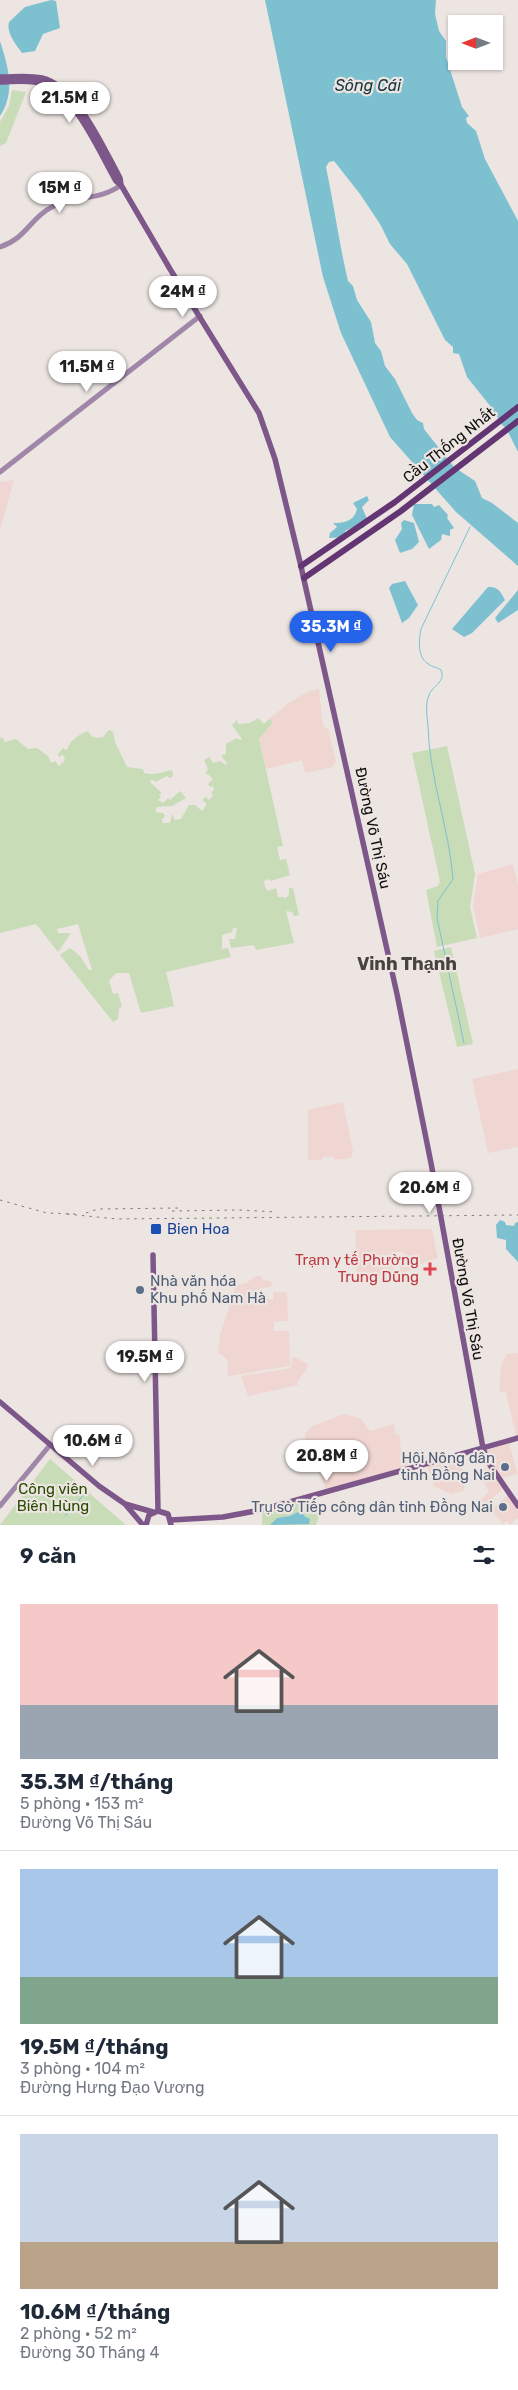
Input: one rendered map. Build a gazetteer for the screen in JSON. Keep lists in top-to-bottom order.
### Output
{
  "streets": {
    "main road": ["Cầu Thống Nhất", "Đường Võ Thị Sáu"]
  },
  "crossings": [
    ["Cầu Thống Nhất", "Đường Võ Thị Sáu"]
  ],
  "districts": ["Vinh Thạnh"],
  "water": ["Sông Cái"],
  "parks": ["Công viên Biên Hùng"],
  "places": {
    "transit": ["Bien Hoa"],
    "health": ["Trạm y tế Phường Trung Dũng"],
    "other": ["Nhà văn hóa Khu phố Nam Hà", "Hội Nông dân tỉnh Đồng Nai", "Trụ sở Tiếp công dân tỉnh Đồng Nai"]
  },
  "north": "left",
  "page": {
    "price": [
      "21.5M ₫",
      "15M ₫",
      "24M ₫",
      "11.5M ₫",
      "35.3M ₫",
      "20.6M ₫",
      "19.5M ₫",
      "10.6M ₫",
      "20.8M ₫"
    ],
    "heading": "9 căn",
    "list": [
      {
        "name": "35.3M ₫/tháng",
        "note": "5 phòng · 153 m² · Đường Võ Thị Sáu"
      },
      {
        "name": "19.5M ₫/tháng",
        "note": "3 phòng · 104 m² · Đường Hưng Đạo Vương"
      },
      {
        "name": "10.6M ₫/tháng",
        "note": "2 phòng · 52 m² · Đường 30 Tháng 4"
      }
    ]
  }
}
